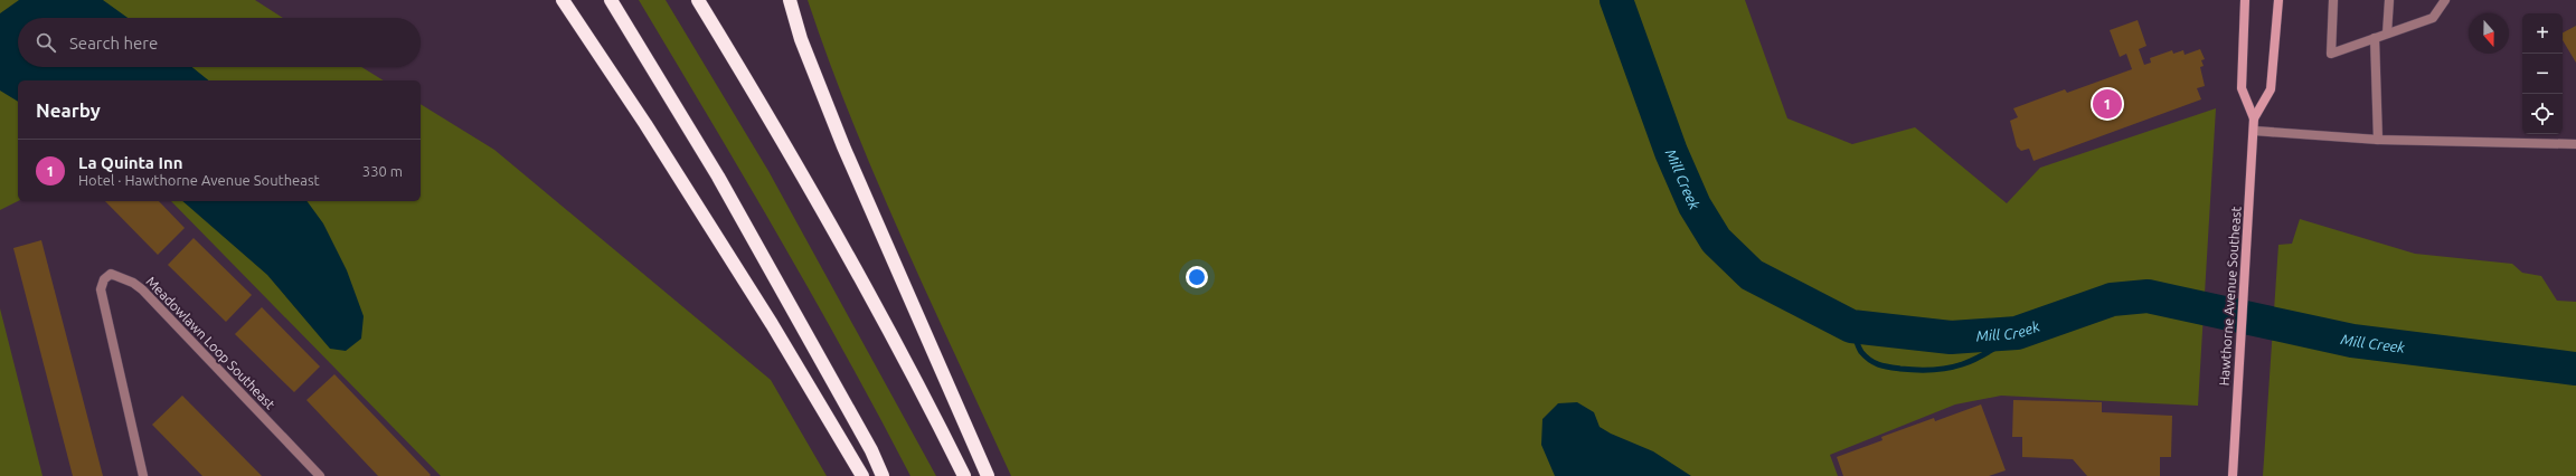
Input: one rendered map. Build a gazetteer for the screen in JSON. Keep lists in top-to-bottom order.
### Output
{
  "streets": {
    "main road": ["Hawthorne Avenue Southeast"],
    "street": ["Meadowlawn Loop Southeast"]
  },
  "water": ["Mill Creek"],
  "north": "bottom",
  "page": {
    "map_buttons": ["+", "−"],
    "search": "Search here",
    "heading": "Nearby",
    "pins": "1",
    "list": [
      {
        "mark": "1",
        "name": "La Quinta Inn",
        "note": "Hotel · Hawthorne Avenue Southeast",
        "value": "330 m"
      }
    ]
  }
}
